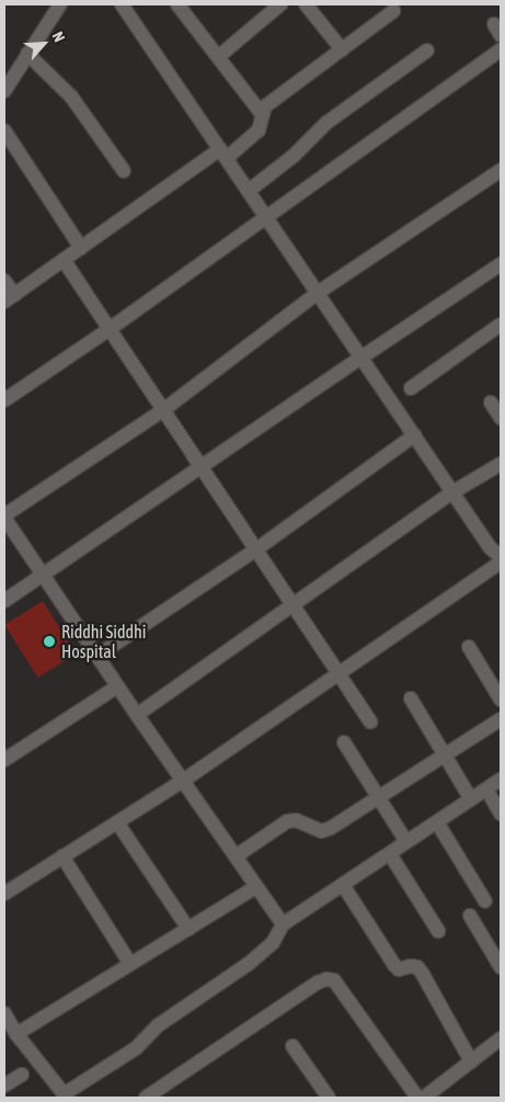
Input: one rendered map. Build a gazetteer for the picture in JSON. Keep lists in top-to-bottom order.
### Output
{
  "places": ["Riddhi Siddhi Hospital"],
  "north": "top right"
}
